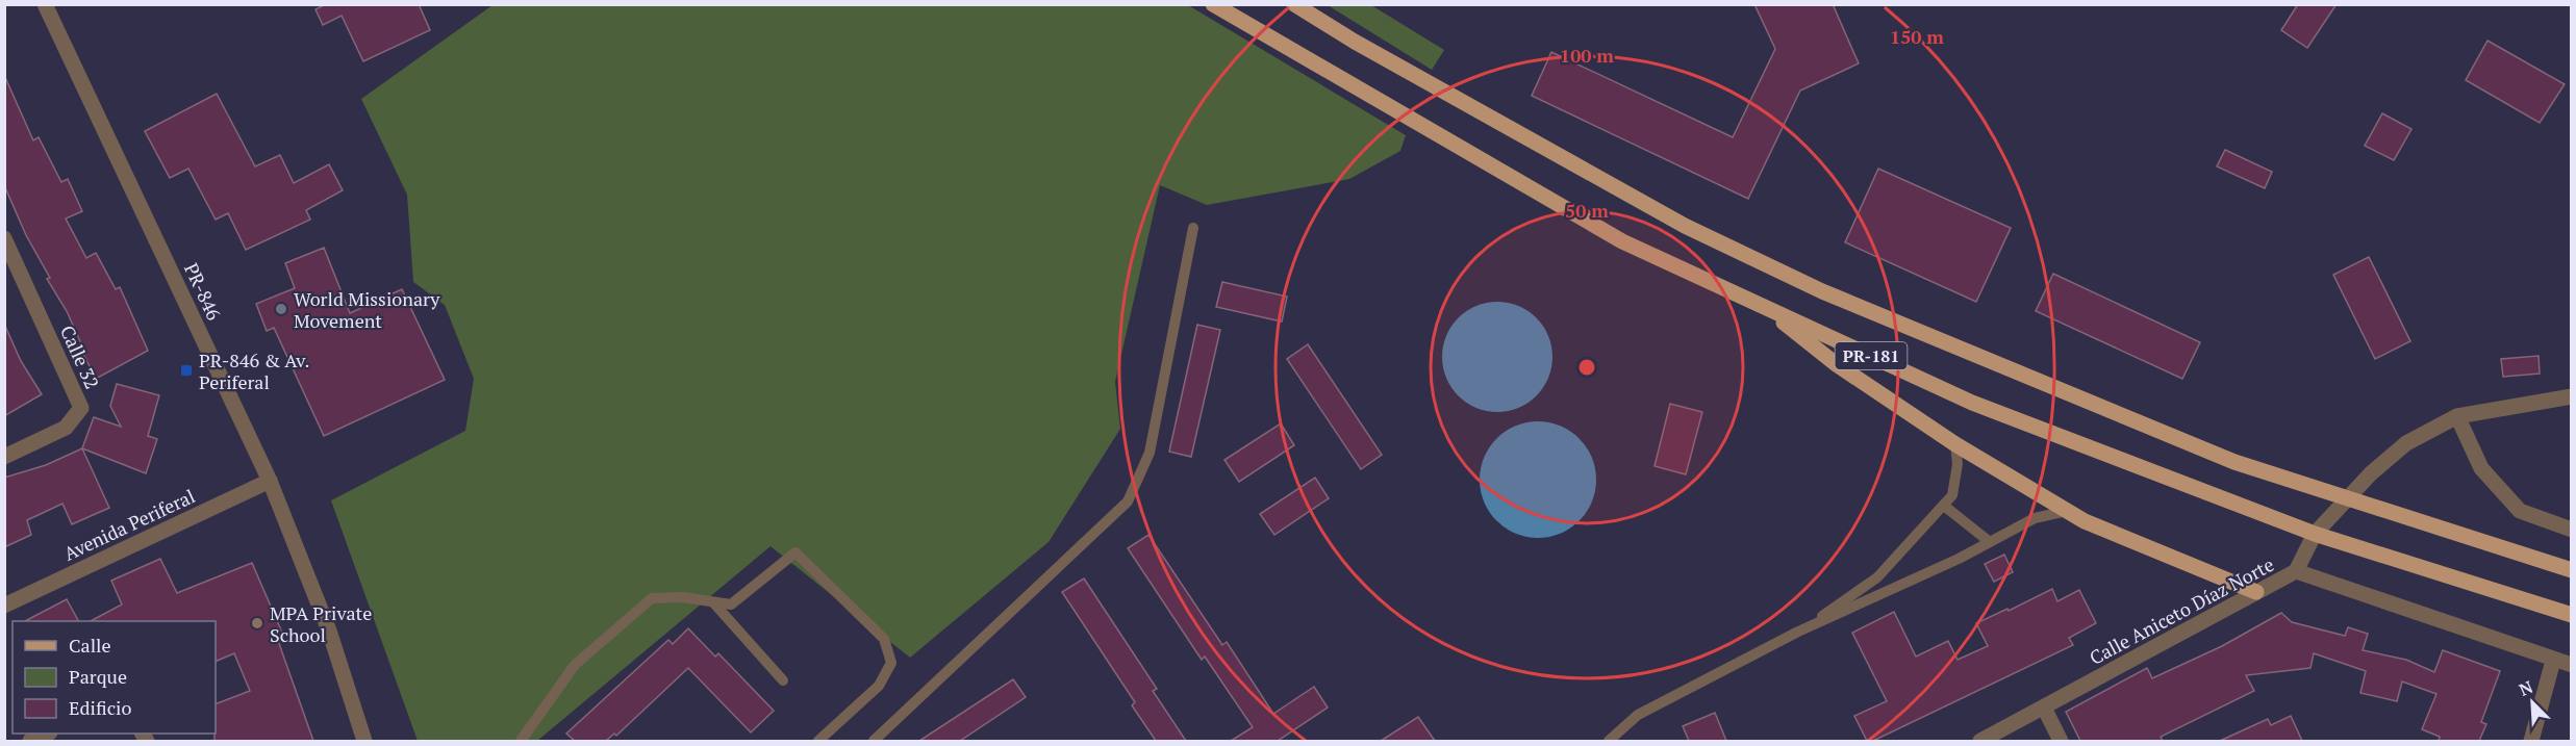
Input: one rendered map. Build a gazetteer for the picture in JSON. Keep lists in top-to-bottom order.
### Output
{
  "streets": {
    "main road": ["PR-181"],
    "street": [
      "PR-846",
      "Calle 32",
      "Avenida Periferal",
      "Calle Aniceto Díaz Norte"
    ]
  },
  "crossings": [
    ["PR-846", "Avenida Periferal"],
    ["PR-181", "Calle Aniceto Díaz Norte"]
  ],
  "places": {
    "other": ["World Missionary Movement", "MPA Private School"],
    "transit": ["PR-846 & Av. Periferal"]
  },
  "legend": ["Calle", "Parque", "Edificio"],
  "north": "top left",
  "rings": ["150 m", "100 m", "50 m"]
}
